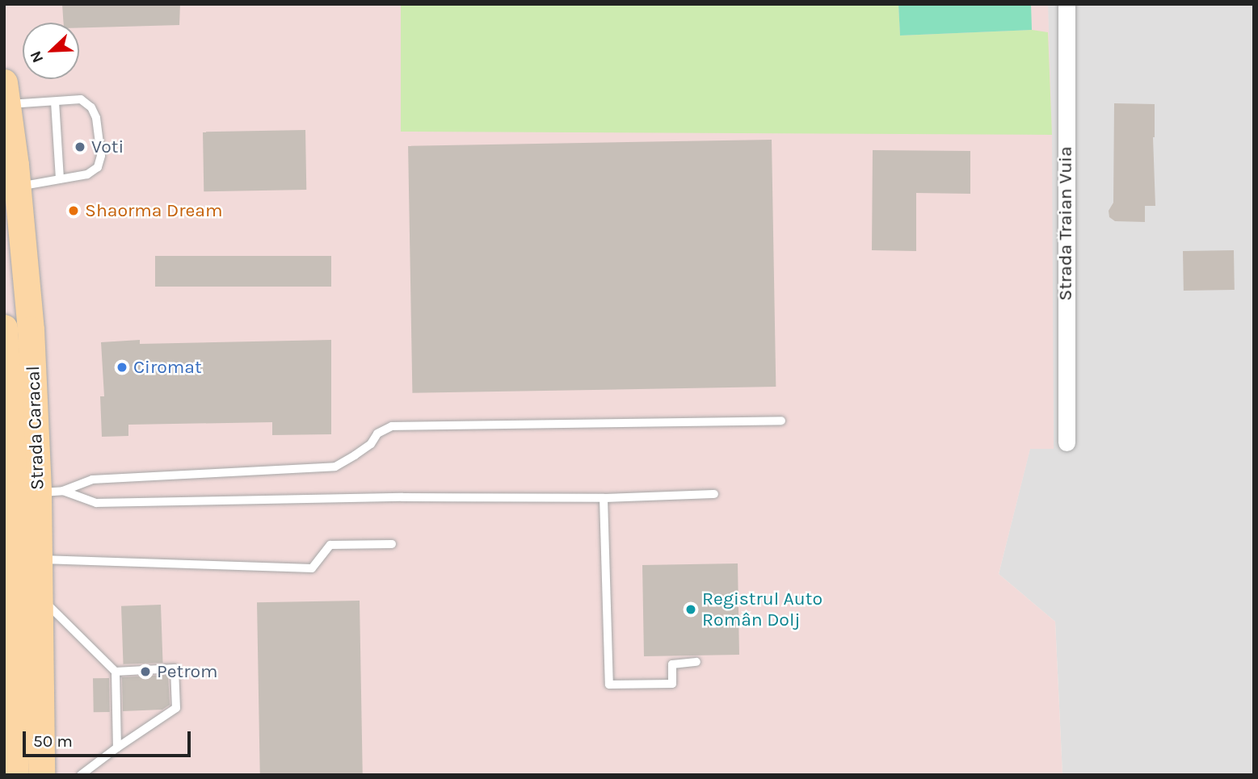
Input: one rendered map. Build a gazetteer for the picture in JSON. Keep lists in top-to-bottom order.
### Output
{
  "streets": {
    "main road": ["Strada Caracal"],
    "street": ["Strada Traian Vuia"]
  },
  "places": [
    "Voti",
    "Shaorma Dream",
    "Ciromat",
    "Registrul Auto Român Dolj",
    "Petrom"
  ],
  "scale_bar": "50 m",
  "north": "bottom left"
}
